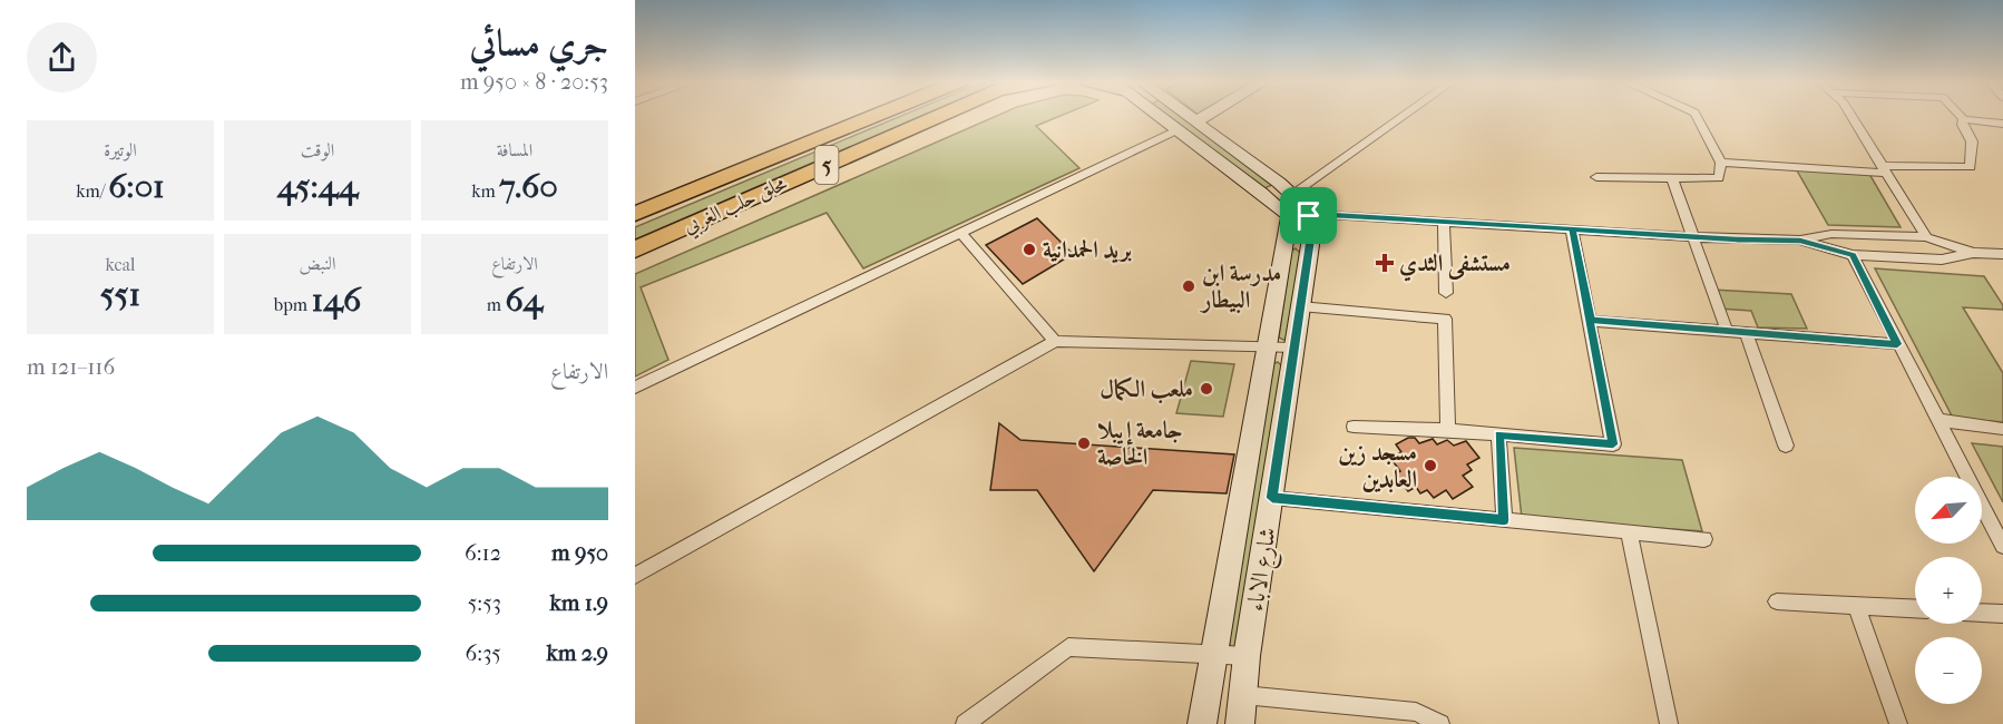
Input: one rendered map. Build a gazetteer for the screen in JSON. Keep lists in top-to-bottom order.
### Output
{
  "streets": {
    "highway": ["5", "محلق حلب الغربي"],
    "main road": ["شارع الاباء"]
  },
  "places": {
    "other": [
      "بريد الحمدانية",
      "مدرسة ابن البيطار",
      "ملعب الكمال",
      "جامعة إيبلا الخاصة",
      "مسجد زين العابدين"
    ],
    "health": ["مستشفى الثدي"]
  },
  "north": "bottom left",
  "page": {
    "heading": ["جري مسائي", "20:53 · 8 × 950 m"],
    "stats": [
      ["المسافة", "7.60 km"],
      ["الوقت", "45:44"],
      ["الوتيرة", "6:01 /km"],
      ["الارتفاع", "64 m"],
      ["النبض", "146 bpm"],
      ["kcal", "551"]
    ],
    "chart": ["الارتفاع", "116–121 m"],
    "map_buttons": ["+", "−"],
    "list": [
      {
        "name": "950 m",
        "note": "6:12"
      },
      {
        "name": "1.9 km",
        "note": "5:53"
      },
      {
        "name": "2.9 km",
        "note": "6:35"
      }
    ]
  }
}
